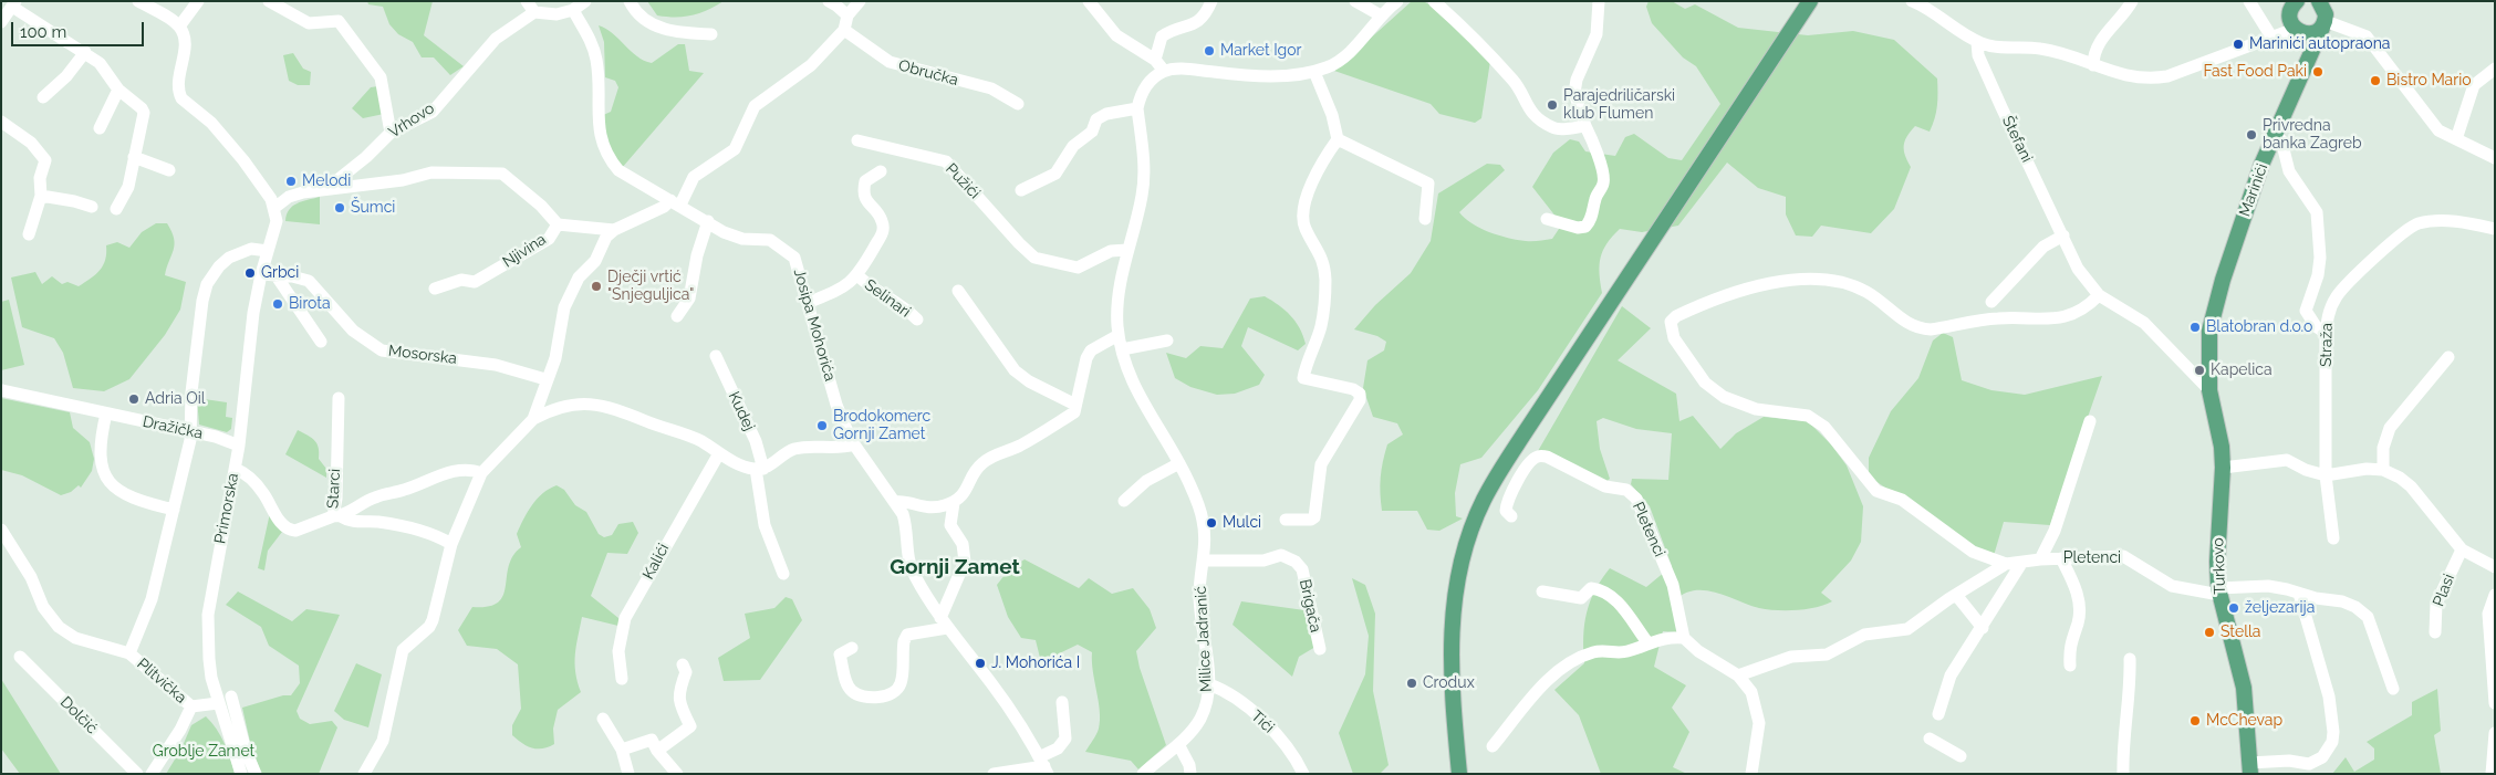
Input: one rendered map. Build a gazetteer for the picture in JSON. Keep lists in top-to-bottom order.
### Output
{
  "streets": {
    "main road": ["Marinići", "Turkovo"],
    "street": [
      "Obručka",
      "Vrhovo",
      "Štefani",
      "Pužići",
      "Njivina",
      "Selinari",
      "Josipa Mohorića",
      "Straža",
      "Mosorska",
      "Kudej",
      "Dražička",
      "Starci",
      "Primorska",
      "Pletenci",
      "Kalići",
      "Plasi",
      "Brigača",
      "Milice Jadranić",
      "Plitvička",
      "Dolčić",
      "Tići"
    ]
  },
  "crossings": [
    ["Vrhovo", "Primorska"],
    ["Štefani", "Pletenci"],
    ["Pužići", "Milice Jadranić"],
    ["Marinići", "Turkovo"],
    ["Selinari", "Josipa Mohorića"],
    ["Mosorska", "Primorska"],
    ["Dražička", "Primorska"],
    ["Starci", "Primorska"],
    ["Primorska", "Plitvička"],
    ["Pletenci", "Turkovo"],
    ["Brigača", "Milice Jadranić"],
    ["Milice Jadranić", "Tići"]
  ],
  "districts": ["Gornji Zamet"],
  "parks": ["Groblje Zamet"],
  "places": [
    "Marinići autopraona",
    "Market Igor",
    "Fast Food Paki",
    "Bistro Mario",
    "Parajedriličarski klub Flumen",
    "Privredna banka Zagreb",
    "Melodi",
    "Šumci",
    "Grbci",
    "Dječji vrtić \"Snjeguljica\"",
    "Birota",
    "Blatobran d.o.o",
    "Kapelica",
    "Adria Oil",
    "Brodokomerc Gornji Zamet",
    "Mulci",
    "željezarija",
    "Stella",
    "J. Mohorića I",
    "Crodux",
    "McChevap"
  ],
  "scale_bar": "100 m"
}
